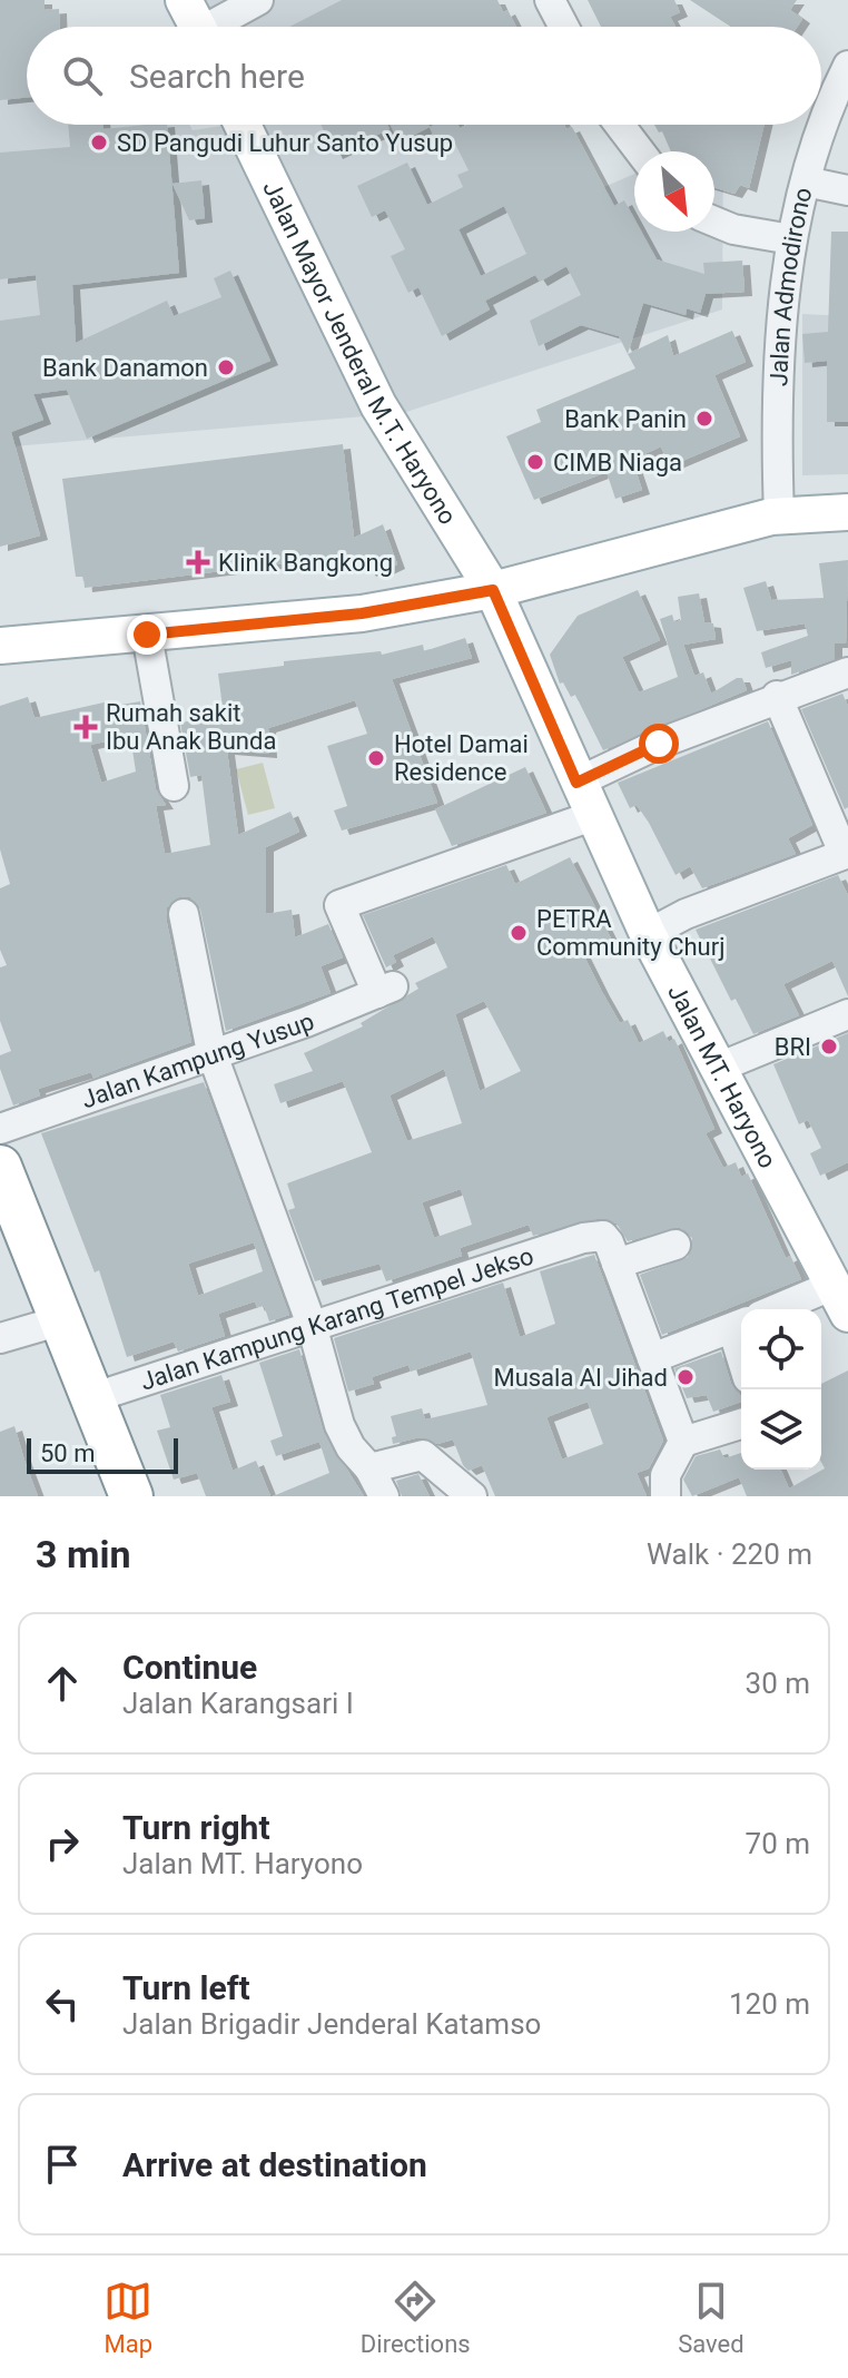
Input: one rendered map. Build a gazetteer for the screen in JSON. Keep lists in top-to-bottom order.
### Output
{
  "streets": {
    "main road": ["Jalan Mayor Jenderal M.T. Haryono", "Jalan MT. Haryono"],
    "street": ["Jalan Admodirono", "Jalan Kampung Yusup", "Jalan Kampung Karang Tempel Jekso"]
  },
  "crossings": [
    ["Jalan Mayor Jenderal M.T. Haryono", "Jalan MT. Haryono"],
    ["Jalan Kampung Yusup", "Jalan MT. Haryono"]
  ],
  "places": {
    "other": [
      "SD Pangudi Luhur Santo Yusup",
      "Bank Danamon",
      "Bank Panin",
      "CIMB Niaga",
      "Hotel Damai Residence",
      "PETRA Community Churj",
      "BRI",
      "Musala Al Jihad"
    ],
    "health": ["Klinik Bangkong", "Rumah sakit Ibu Anak Bunda"]
  },
  "scale_bar": "50 m",
  "north": "bottom right",
  "page": {
    "search": "Search here",
    "scale": "50 m",
    "heading": ["3 min", "Walk · 220 m"],
    "list": [
      ["Continue", "Jalan Karangsari I", "30 m"],
      ["Turn right", "Jalan MT. Haryono", "70 m"],
      ["Turn left", "Jalan Brigadir Jenderal Katamso", "120 m"],
      "Arrive at destination"
    ],
    "nav": ["Map", "Directions", "Saved"]
  }
}
